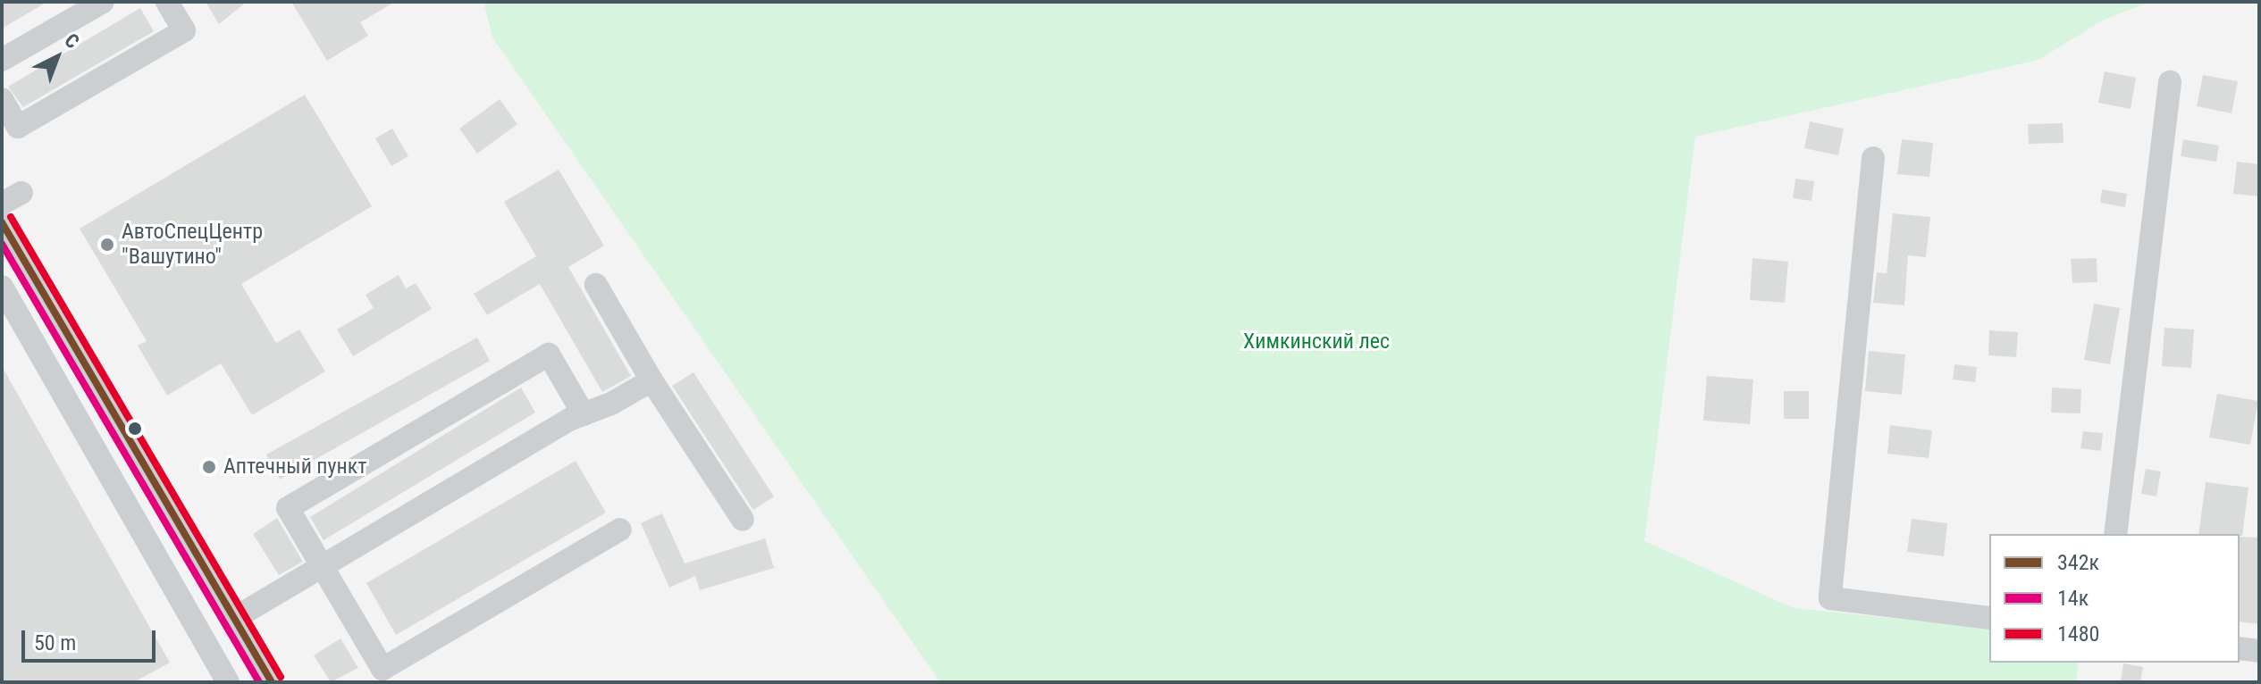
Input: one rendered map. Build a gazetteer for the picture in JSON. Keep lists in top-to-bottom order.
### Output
{
  "parks": ["Химкинский лес"],
  "places": ["АвтоСпецЦентр \"Вашутино\"", "Аптечный пункт"],
  "lines": ["transit line 1480", "transit line 342к", "transit line 14к"],
  "legend": ["342к", "14к", "1480"],
  "scale_bar": "50 m",
  "north": "top right"
}
